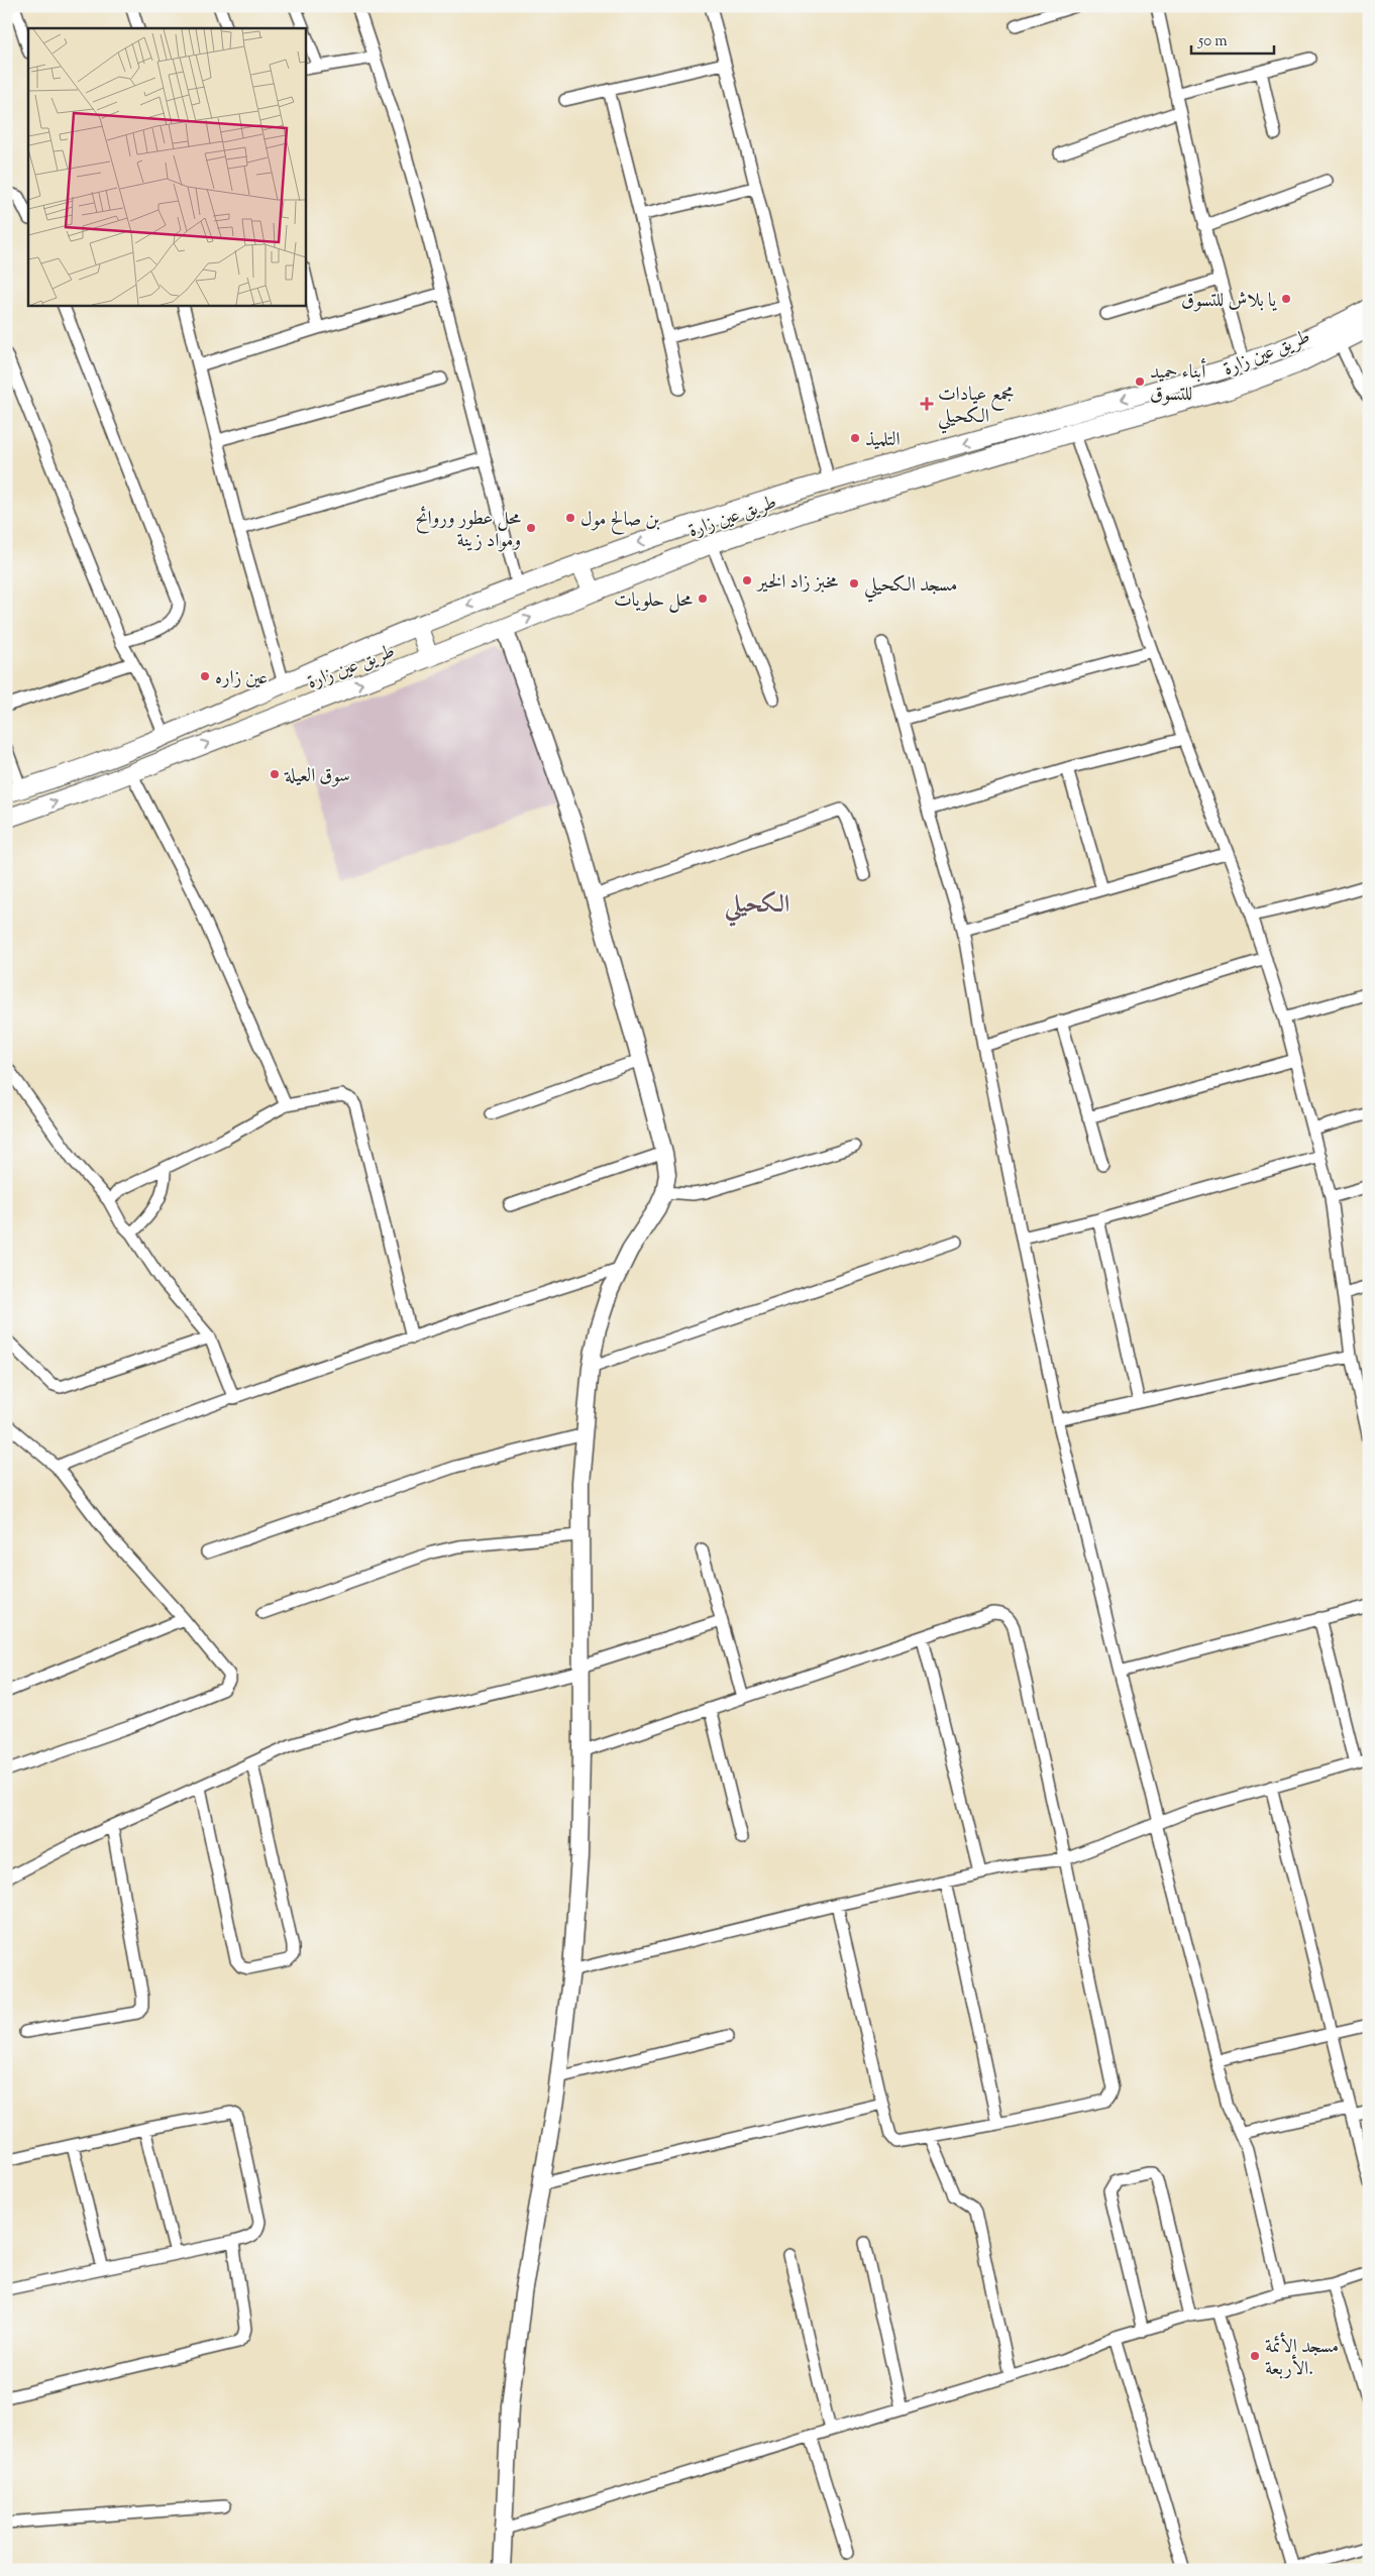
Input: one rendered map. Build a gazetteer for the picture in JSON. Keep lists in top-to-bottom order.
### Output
{
  "streets": {
    "main road": ["طريق عين زارة"]
  },
  "districts": ["الكحيلي"],
  "places": {
    "other": [
      "يا بلاش للتسوق",
      "أبناء حميد للتسوق",
      "التلميذ",
      "بن صالح مول",
      "محل عطور وروائح ومواد زينة",
      "مخبز زاد الخير",
      "مسجد الكحيلي",
      "محل حلويات",
      "عين زاره",
      "سوق العيلة",
      "مسجد الأئمة الأربعة."
    ],
    "health": ["مجمع عيادات الكحيلي"]
  },
  "scale_bar": "50 m"
}
